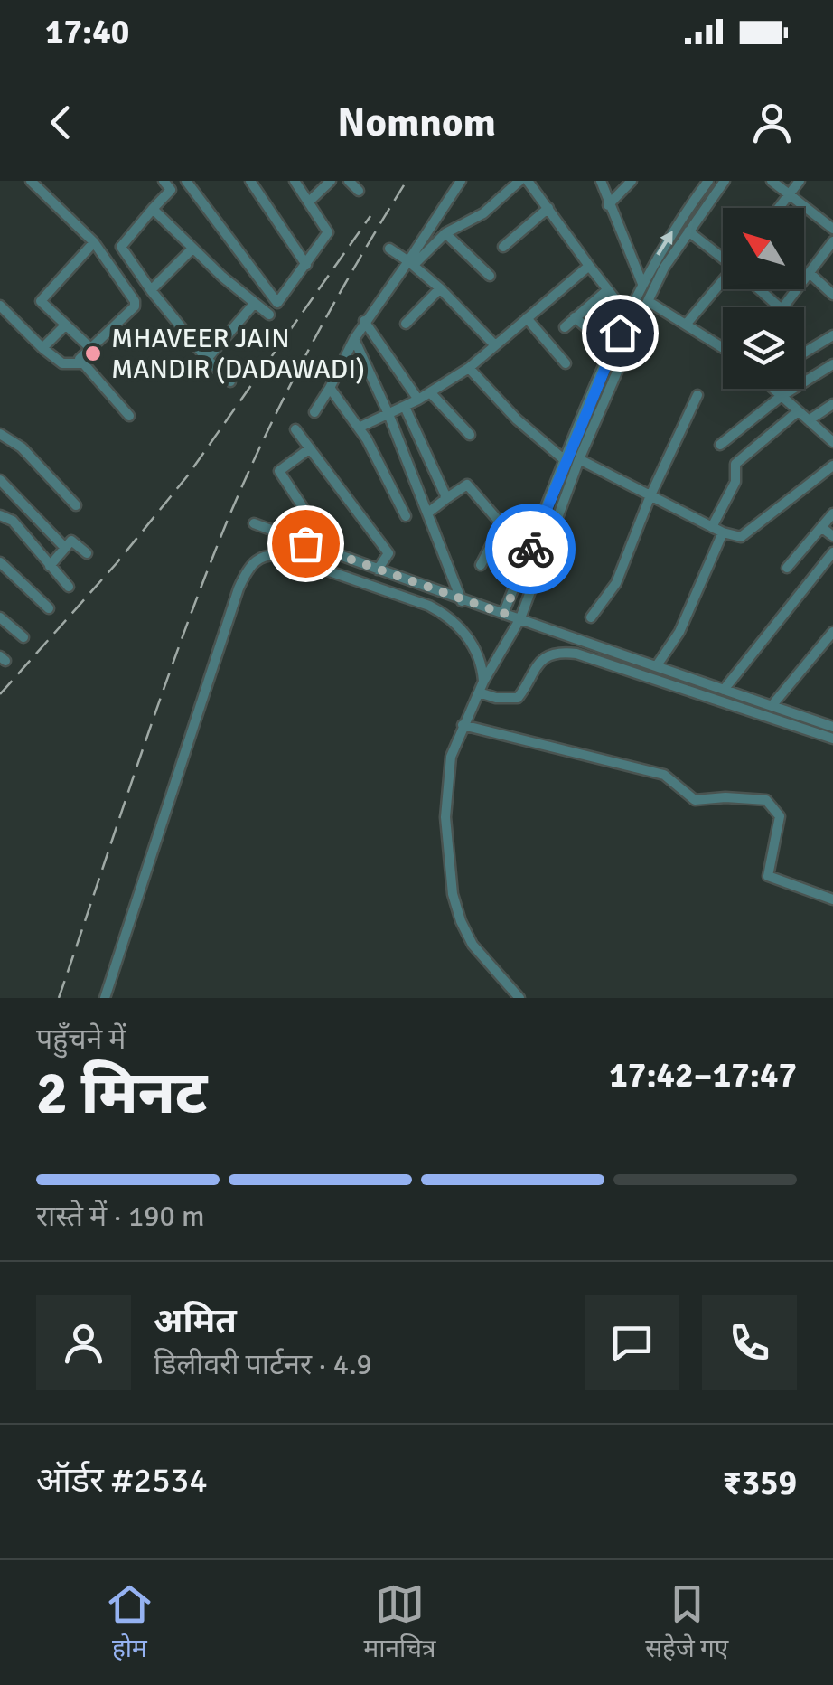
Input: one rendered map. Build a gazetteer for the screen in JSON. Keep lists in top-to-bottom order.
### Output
{
  "places": ["MHAVEER JAIN MANDIR (DADAWADI)"],
  "north": "top left",
  "page": {
    "status": "17:40",
    "header": "Nomnom",
    "heading": ["2 मिनट", "पहुँचने में", "17:42–17:47"],
    "panel": [
      "अमित",
      "डिलीवरी पार्टनर · 4.9",
      "ऑर्डर #2534",
      "₹359"
    ],
    "bar": "रास्ते में · 190 m",
    "tabs": ["होम", "मानचित्र", "सहेजे गए"]
  }
}
